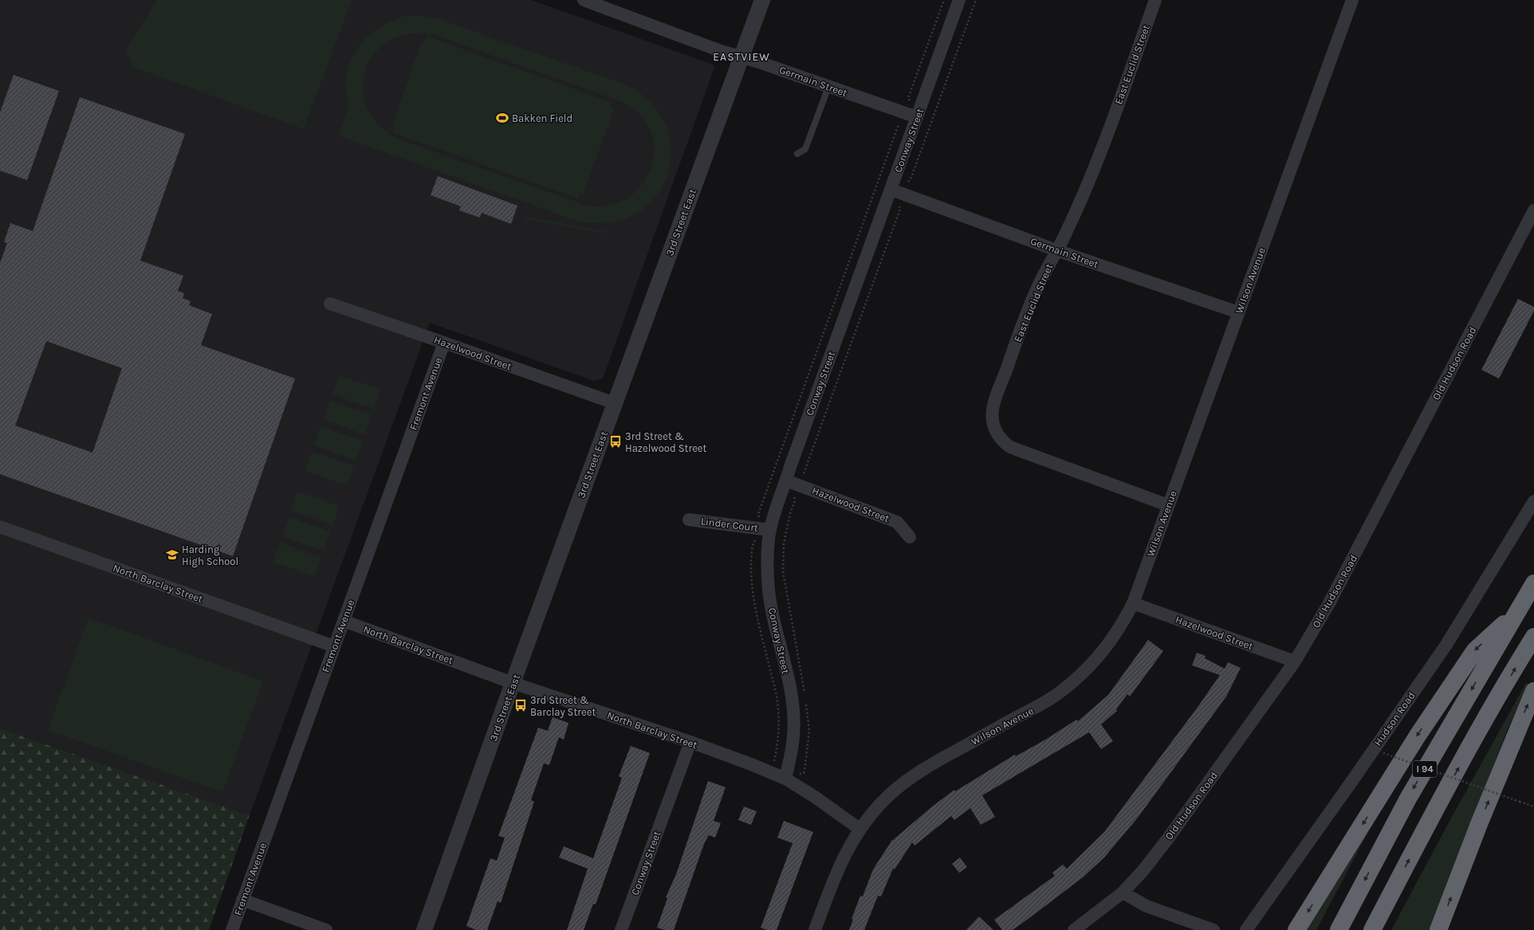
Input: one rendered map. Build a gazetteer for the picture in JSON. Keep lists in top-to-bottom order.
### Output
{
  "streets": {
    "highway": ["I 94"],
    "street": [
      "East Euclid Street",
      "Germain Street",
      "Conway Street",
      "3rd Street East",
      "Wilson Avenue",
      "Hazelwood Street",
      "Old Hudson Road",
      "Fremont Avenue",
      "Linder Court",
      "North Barclay Street",
      "Hudson Road"
    ]
  },
  "crossings": [
    ["East Euclid Street", "Germain Street"],
    ["East Euclid Street", "Wilson Avenue"],
    ["Germain Street", "Conway Street"],
    ["Germain Street", "3rd Street East"],
    ["Germain Street", "Wilson Avenue"],
    ["Conway Street", "Hazelwood Street"],
    ["Conway Street", "Linder Court"],
    ["Conway Street", "North Barclay Street"],
    ["3rd Street East", "Hazelwood Street"],
    ["3rd Street East", "North Barclay Street"],
    ["Wilson Avenue", "Hazelwood Street"],
    ["Wilson Avenue", "North Barclay Street"],
    ["Hazelwood Street", "Old Hudson Road"],
    ["Hazelwood Street", "Fremont Avenue"],
    ["Fremont Avenue", "North Barclay Street"]
  ],
  "districts": ["EASTVIEW"],
  "places": {
    "sports": ["Bakken Field"],
    "bus stop": ["3rd Street & Hazelwood Street", "3rd Street & Barclay Street"],
    "school or university": ["Harding High School"]
  }
}
